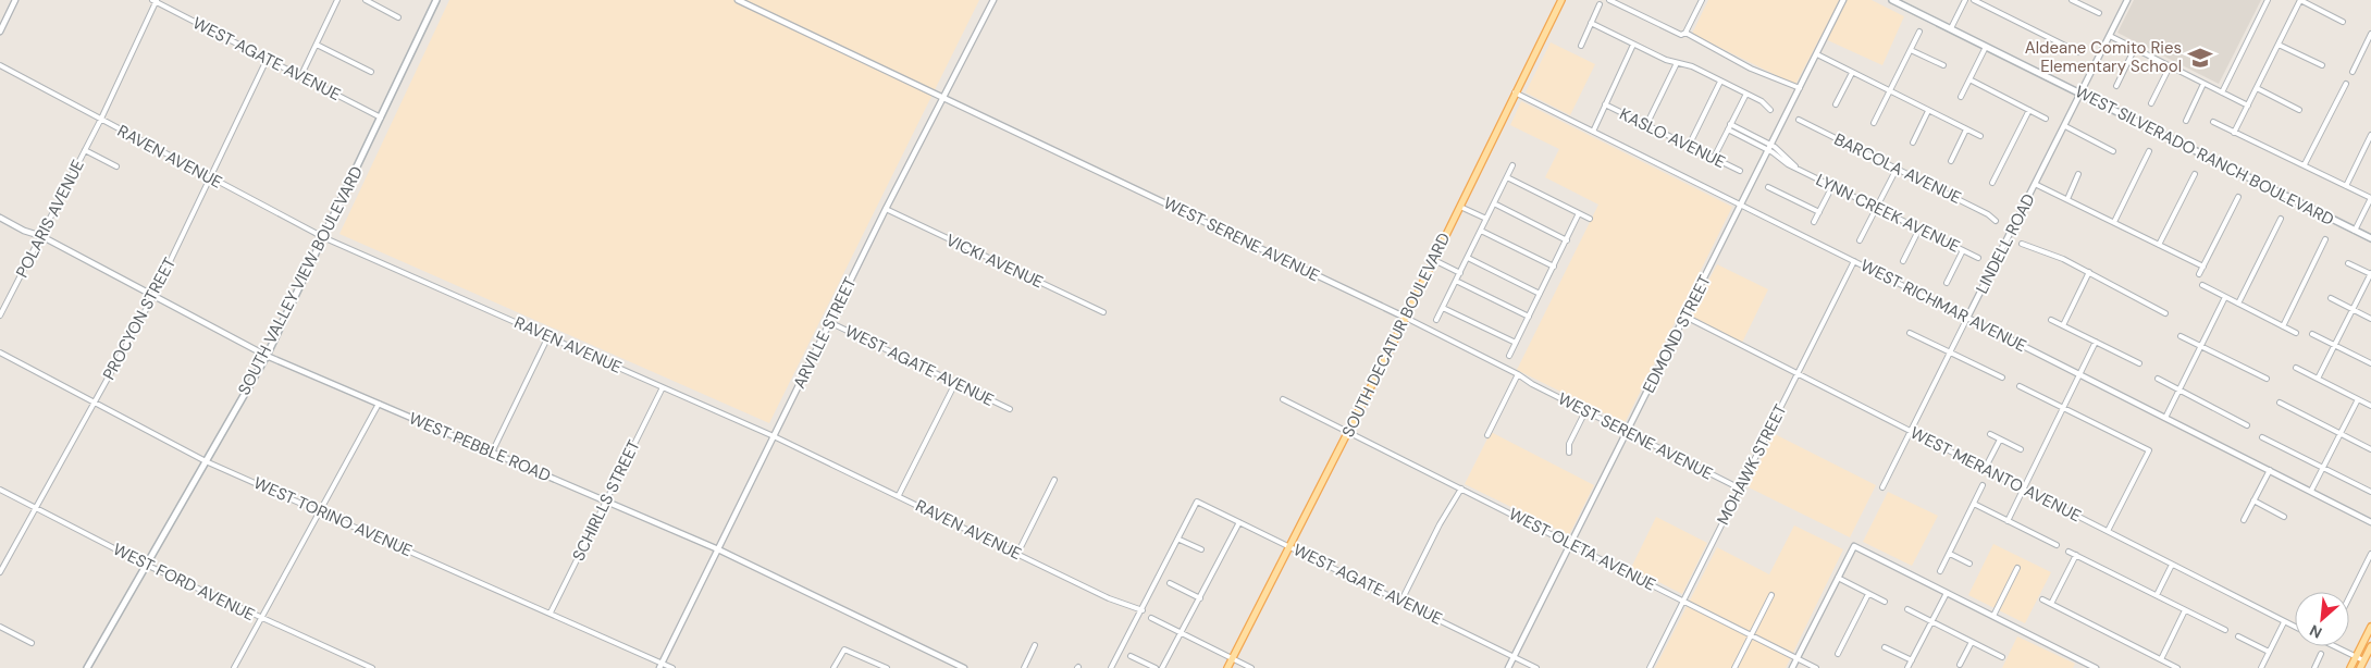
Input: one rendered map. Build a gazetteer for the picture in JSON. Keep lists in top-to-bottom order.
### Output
{
  "streets": {
    "main road": ["WEST SILVERADO RANCH BOULEVARD", "SOUTH VALLEY VIEW BOULEVARD", "SOUTH DECATUR BOULEVARD"],
    "street": [
      "WEST AGATE AVENUE",
      "KASLO AVENUE",
      "RAVEN AVENUE",
      "BARCOLA AVENUE",
      "LYNN CREEK AVENUE",
      "POLARIS AVENUE",
      "WEST SERENE AVENUE",
      "LINDELL ROAD",
      "VICKI AVENUE",
      "WEST RICHMAR AVENUE",
      "PROCYON STREET",
      "ARVILLE STREET",
      "EDMOND STREET",
      "WEST PEBBLE ROAD",
      "MOHAWK STREET",
      "WEST MERANTO AVENUE",
      "SCHIRLLS STREET",
      "WEST TORINO AVENUE",
      "WEST OLETA AVENUE",
      "WEST FORD AVENUE"
    ]
  },
  "crossings": [
    ["WEST AGATE AVENUE", "POLARIS AVENUE"],
    ["WEST AGATE AVENUE", "SOUTH VALLEY VIEW BOULEVARD"],
    ["WEST AGATE AVENUE", "PROCYON STREET"],
    ["WEST AGATE AVENUE", "ARVILLE STREET"],
    ["WEST AGATE AVENUE", "EDMOND STREET"],
    ["WEST AGATE AVENUE", "SOUTH DECATUR BOULEVARD"],
    ["WEST SILVERADO RANCH BOULEVARD", "LINDELL ROAD"],
    ["RAVEN AVENUE", "POLARIS AVENUE"],
    ["RAVEN AVENUE", "SOUTH VALLEY VIEW BOULEVARD"],
    ["RAVEN AVENUE", "PROCYON STREET"],
    ["RAVEN AVENUE", "ARVILLE STREET"],
    ["RAVEN AVENUE", "SCHIRLLS STREET"],
    ["LYNN CREEK AVENUE", "EDMOND STREET"],
    ["POLARIS AVENUE", "WEST PEBBLE ROAD"],
    ["WEST SERENE AVENUE", "ARVILLE STREET"],
    ["WEST SERENE AVENUE", "EDMOND STREET"],
    ["WEST SERENE AVENUE", "SOUTH DECATUR BOULEVARD"],
    ["WEST SERENE AVENUE", "MOHAWK STREET"],
    ["LINDELL ROAD", "WEST RICHMAR AVENUE"],
    ["LINDELL ROAD", "WEST MERANTO AVENUE"],
    ["VICKI AVENUE", "ARVILLE STREET"],
    ["SOUTH VALLEY VIEW BOULEVARD", "WEST PEBBLE ROAD"],
    ["SOUTH VALLEY VIEW BOULEVARD", "WEST TORINO AVENUE"],
    ["SOUTH VALLEY VIEW BOULEVARD", "WEST FORD AVENUE"],
    ["WEST RICHMAR AVENUE", "EDMOND STREET"],
    ["WEST RICHMAR AVENUE", "SOUTH DECATUR BOULEVARD"],
    ["WEST RICHMAR AVENUE", "MOHAWK STREET"],
    ["PROCYON STREET", "WEST PEBBLE ROAD"],
    ["PROCYON STREET", "WEST TORINO AVENUE"],
    ["PROCYON STREET", "WEST FORD AVENUE"],
    ["ARVILLE STREET", "WEST PEBBLE ROAD"],
    ["ARVILLE STREET", "WEST TORINO AVENUE"],
    ["EDMOND STREET", "WEST MERANTO AVENUE"],
    ["EDMOND STREET", "WEST OLETA AVENUE"],
    ["SOUTH DECATUR BOULEVARD", "WEST OLETA AVENUE"],
    ["WEST PEBBLE ROAD", "SCHIRLLS STREET"],
    ["MOHAWK STREET", "WEST MERANTO AVENUE"],
    ["MOHAWK STREET", "WEST OLETA AVENUE"],
    ["SCHIRLLS STREET", "WEST TORINO AVENUE"]
  ],
  "places": {
    "school or university": ["Aldeane Comito Ries Elementary School"]
  },
  "north": "bottom left"
}
